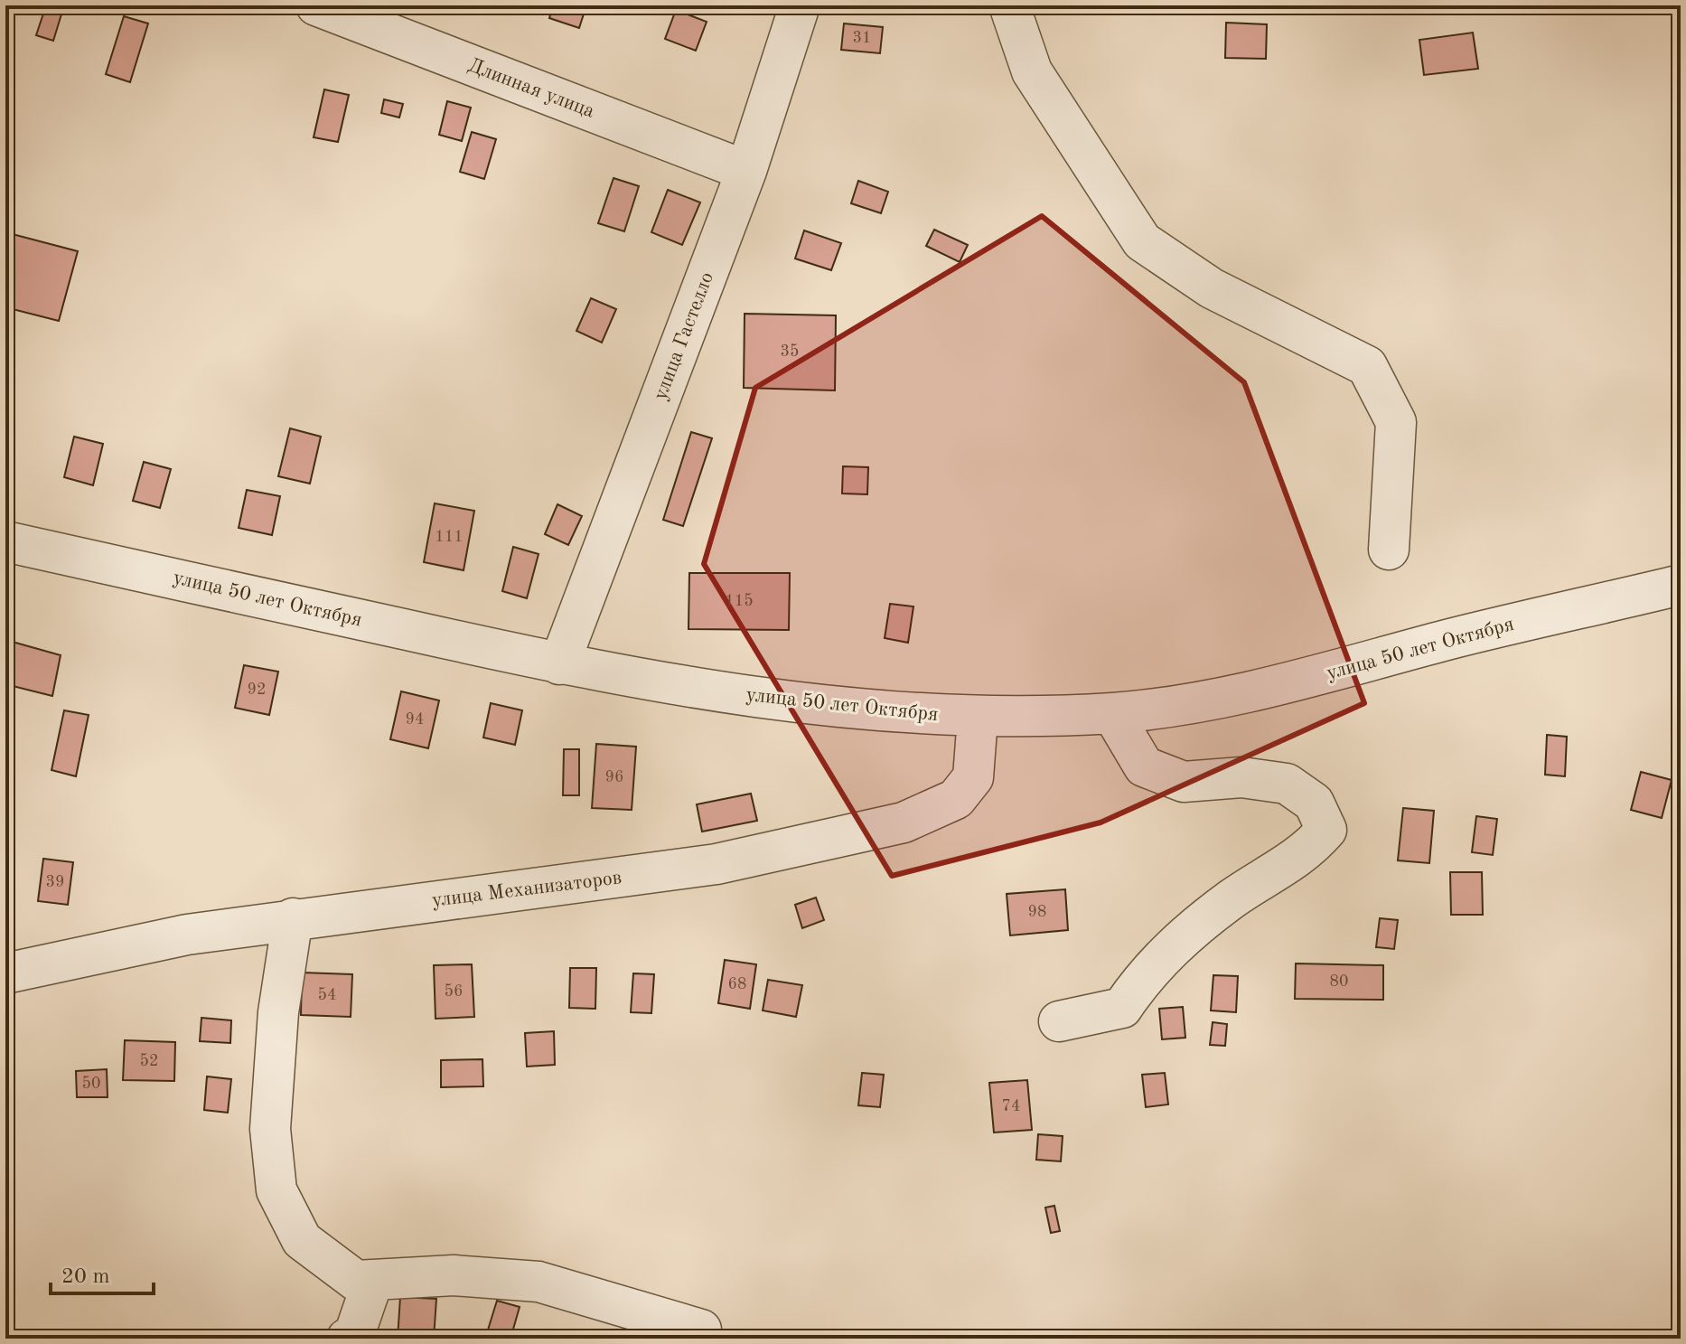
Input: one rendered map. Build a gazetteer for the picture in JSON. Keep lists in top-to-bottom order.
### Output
{
  "streets": {
    "street": [
      "Длинная улица",
      "улица Гастелло",
      "улица 50 лет Октября",
      "улица Механизаторов"
    ]
  },
  "crossings": [
    ["Длинная улица", "улица Гастелло"],
    ["улица Гастелло", "улица 50 лет Октября"],
    ["улица 50 лет Октября", "улица Механизаторов"]
  ],
  "house_numbers": [
    "31",
    "35",
    "111",
    "115",
    "92",
    "94",
    "96",
    "39",
    "98",
    "80",
    "68",
    "56",
    "54",
    "52",
    "50",
    "74"
  ],
  "scale_bar": "20 m"
}
